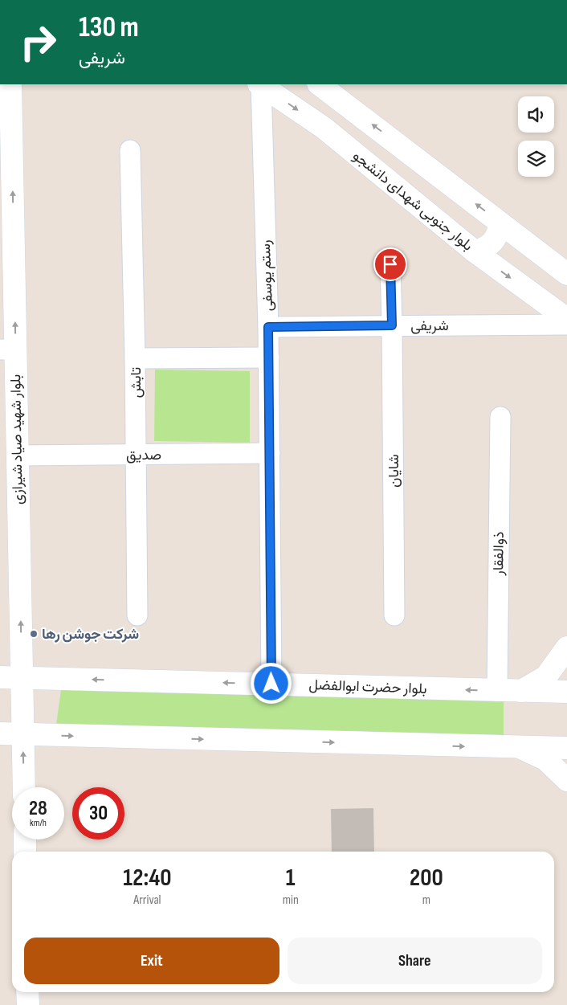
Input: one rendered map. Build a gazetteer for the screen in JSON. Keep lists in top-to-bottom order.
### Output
{
  "streets": {
    "main road": ["بلوار جنوبی شهدای دانشجو", "بلوار شهید صیاد شیرازی", "بلوار حضرت ابوالفضل"],
    "street": [
      "رستم یوسفی",
      "شریفی",
      "تابش",
      "صدیق",
      "شایان",
      "ذوالفقار"
    ]
  },
  "crossings": [
    ["رستم یوسفی", "شریفی"],
    ["رستم یوسفی", "صدیق"],
    ["رستم یوسفی", "بلوار حضرت ابوالفضل"],
    ["شریفی", "شایان"],
    ["تابش", "صدیق"],
    ["بلوار شهید صیاد شیرازی", "صدیق"],
    ["بلوار شهید صیاد شیرازی", "بلوار حضرت ابوالفضل"],
    ["ذوالفقار", "بلوار حضرت ابوالفضل"]
  ],
  "one_way": ["بلوار شهید صیاد شیرازی"],
  "places": ["شرکت جوشن رها"],
  "page": {
    "turn": ["130 m", "شریفی"],
    "speed": "28 km/h",
    "limit": "30",
    "eta": [
      "12:40",
      "Arrival",
      "1",
      "min",
      "200",
      "m"
    ],
    "buttons": ["Exit", "Share"]
  }
}
